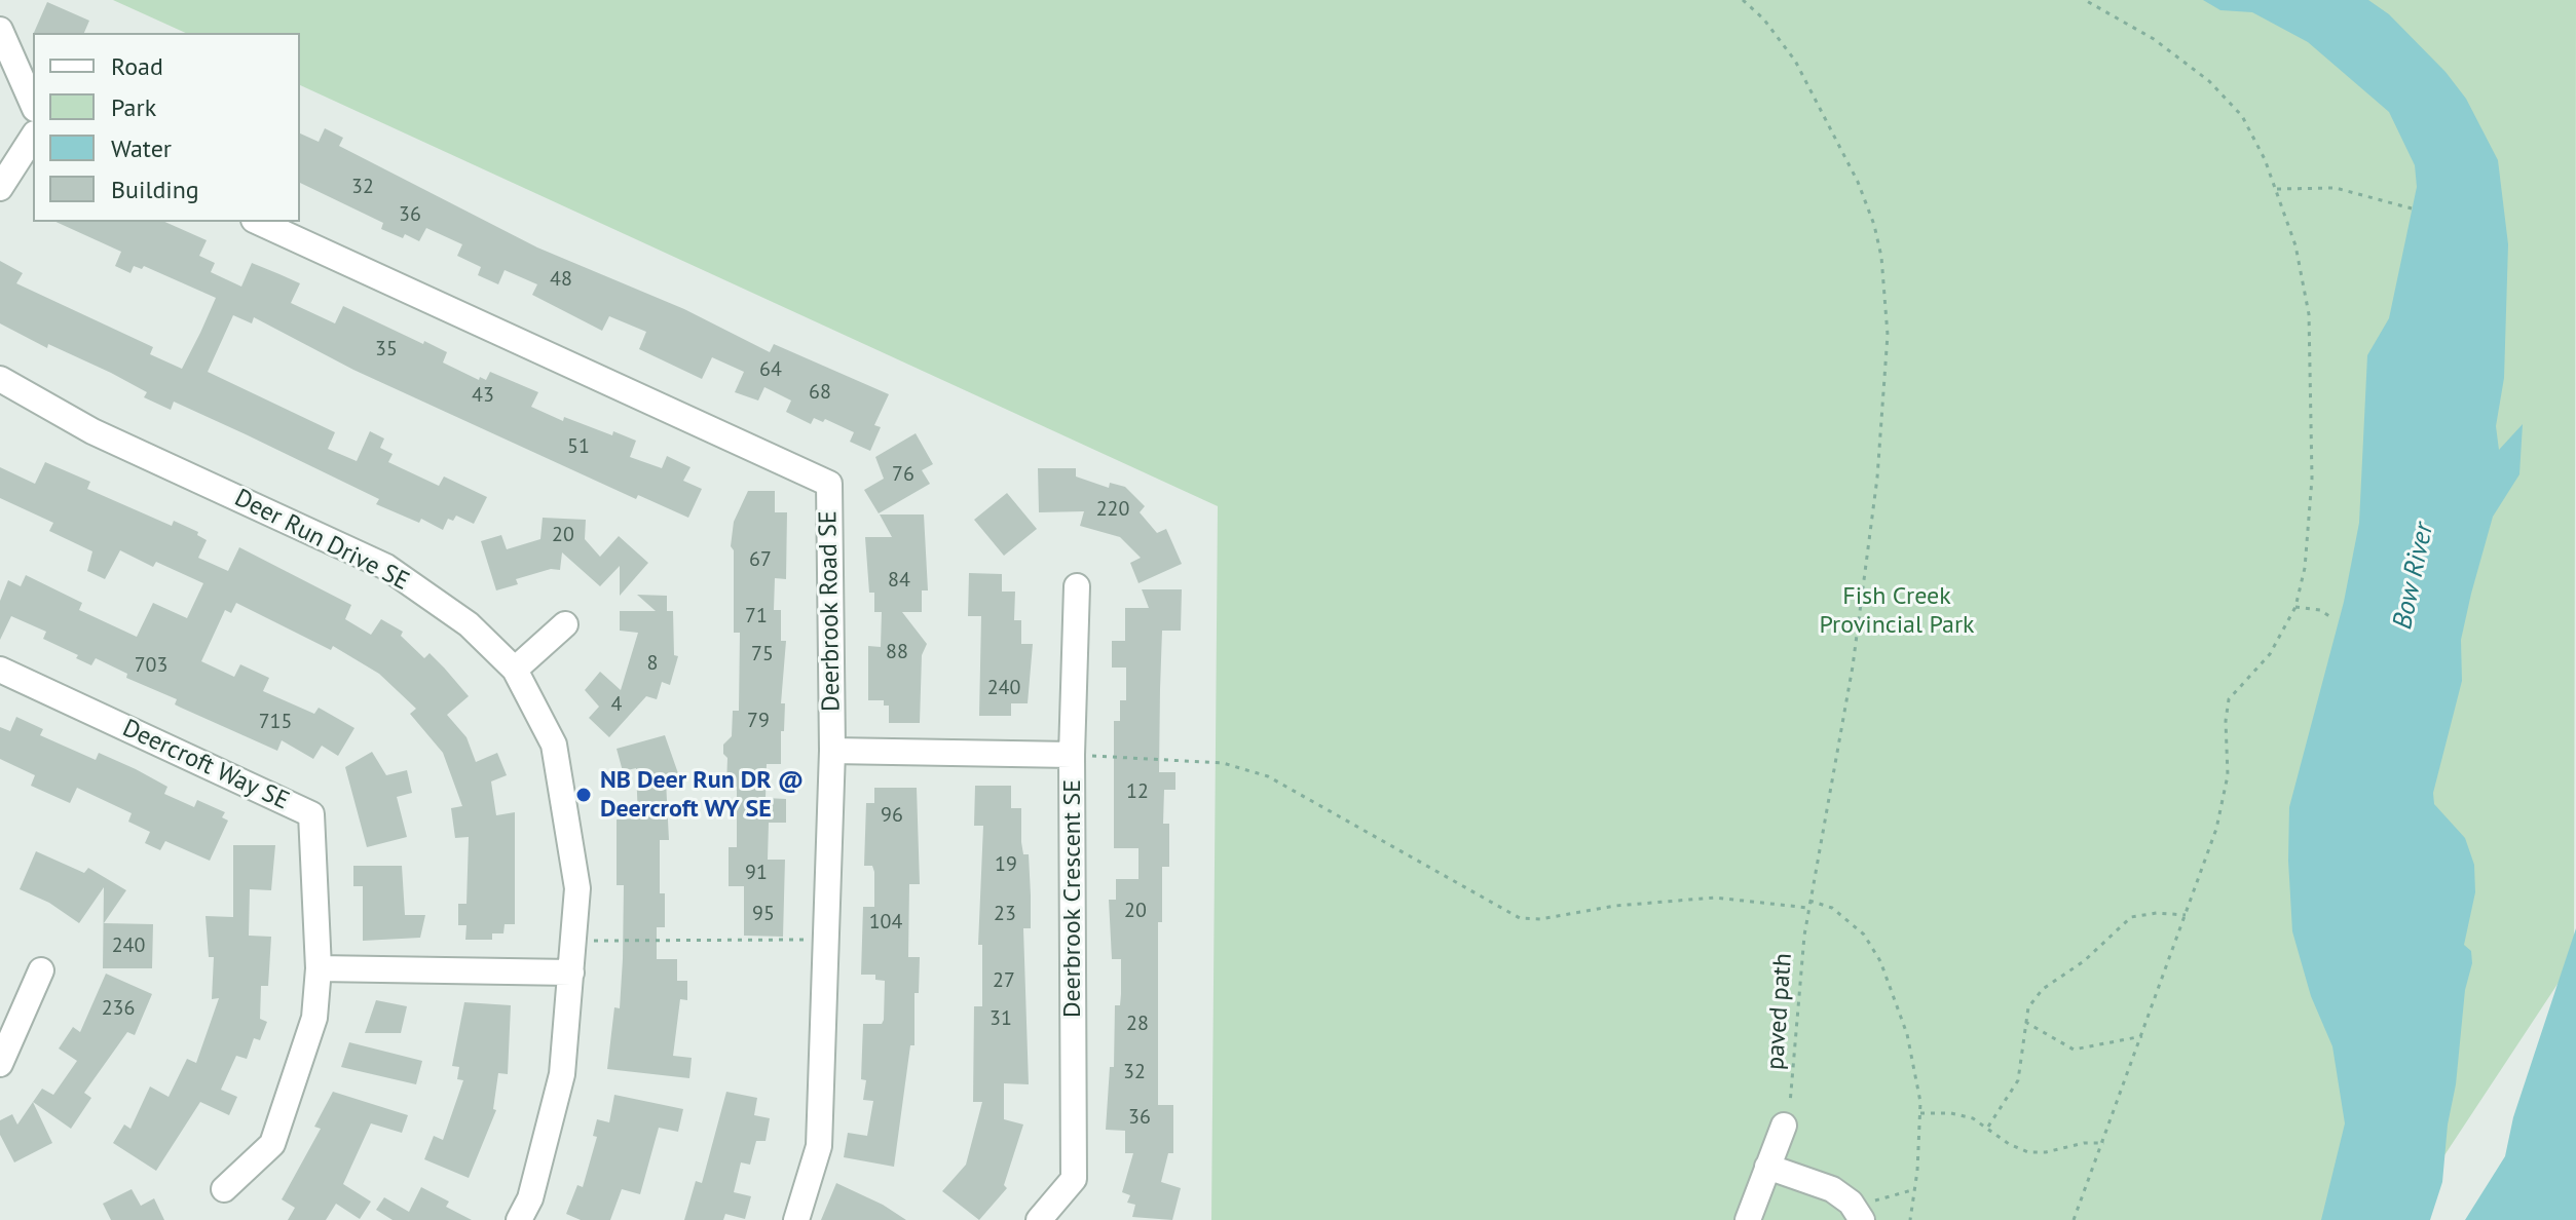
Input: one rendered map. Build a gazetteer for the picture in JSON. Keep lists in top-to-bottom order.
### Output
{
  "streets": {
    "street": [
      "Deer Run Drive SE",
      "Deerbrook Road SE",
      "Deercroft Way SE",
      "Deerbrook Crescent SE"
    ],
    "path": ["paved path"]
  },
  "crossings": [
    ["Deerbrook Road SE", "Deerbrook Crescent SE"]
  ],
  "water": ["Bow River"],
  "parks": ["Fish Creek Provincial Park"],
  "places": ["NB Deer Run DR @ Deercroft WY SE"],
  "house_numbers": [
    "32",
    "36",
    "48",
    "35",
    "64",
    "68",
    "43",
    "51",
    "76",
    "220",
    "20",
    "67",
    "84",
    "71",
    "88",
    "75",
    "8",
    "703",
    "240",
    "4",
    "79",
    "715",
    "12",
    "96",
    "19",
    "91",
    "20",
    "95",
    "23",
    "104",
    "240",
    "27",
    "236",
    "31",
    "28",
    "32",
    "36"
  ],
  "legend": [
    "Road",
    "Park",
    "Water",
    "Building"
  ]
}
